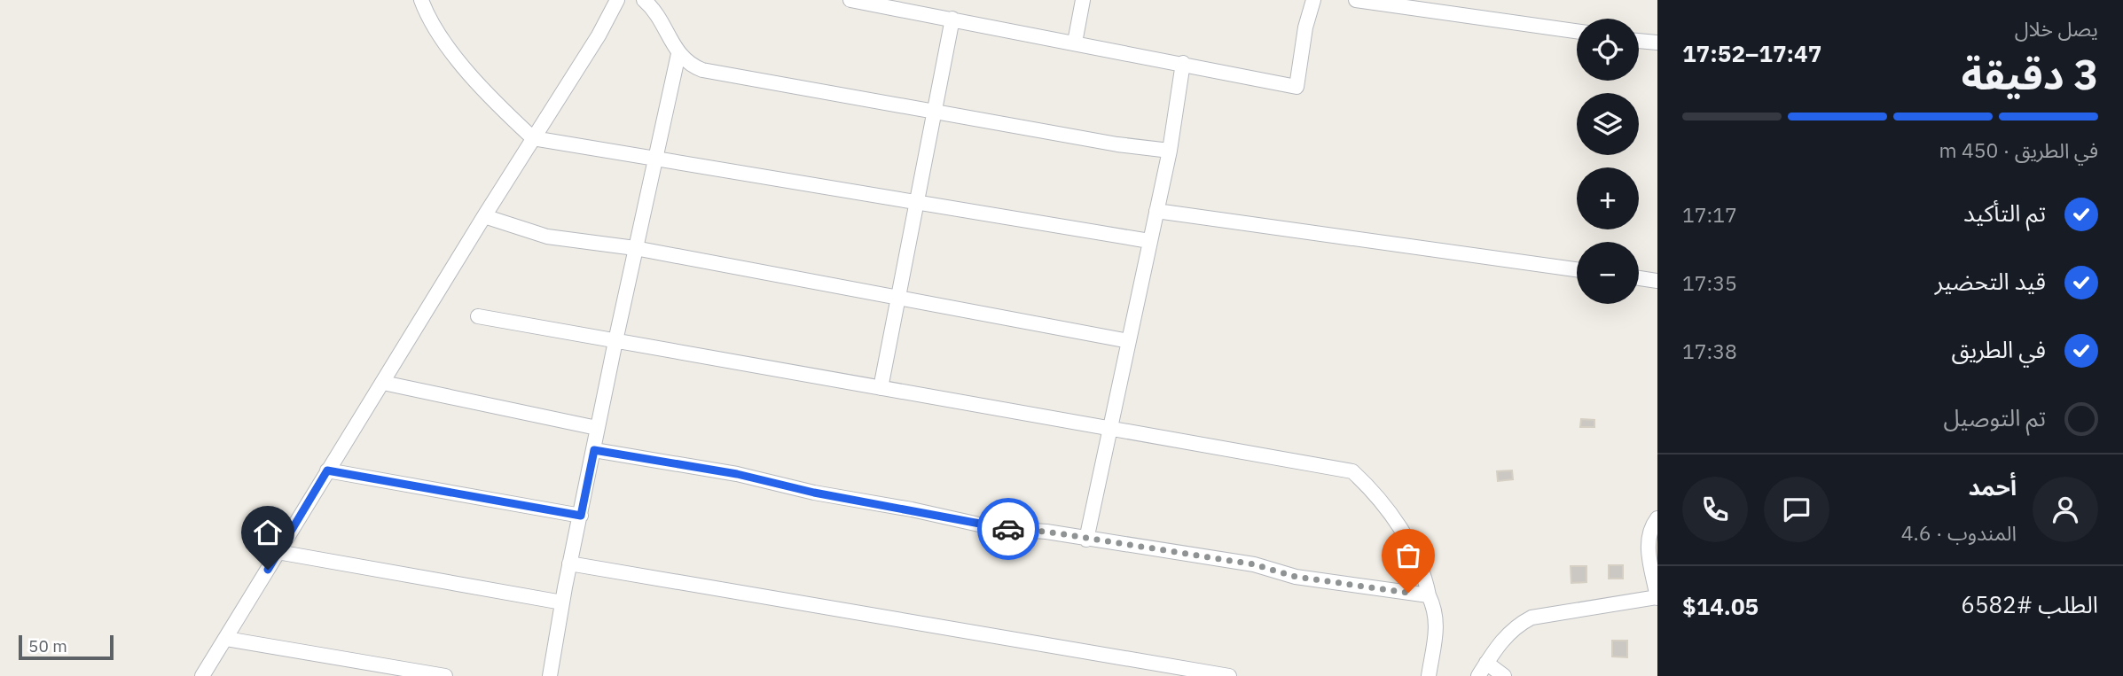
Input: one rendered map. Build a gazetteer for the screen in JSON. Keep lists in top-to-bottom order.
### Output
{
  "scale_bar": "50 m",
  "page": {
    "heading": ["3 دقيقة", "يصل خلال", "17:47–17:52"],
    "panel": [
      "أحمد",
      "المندوب · 4.6",
      "الطلب #6582",
      "$14.05"
    ],
    "map_buttons": ["+", "−"],
    "bar": "في الطريق · 450 m",
    "list": [
      ["تم التأكيد", "17:17"],
      ["قيد التحضير", "17:35"],
      ["في الطريق", "17:38"],
      "تم التوصيل"
    ],
    "scale": "50 m"
  }
}
